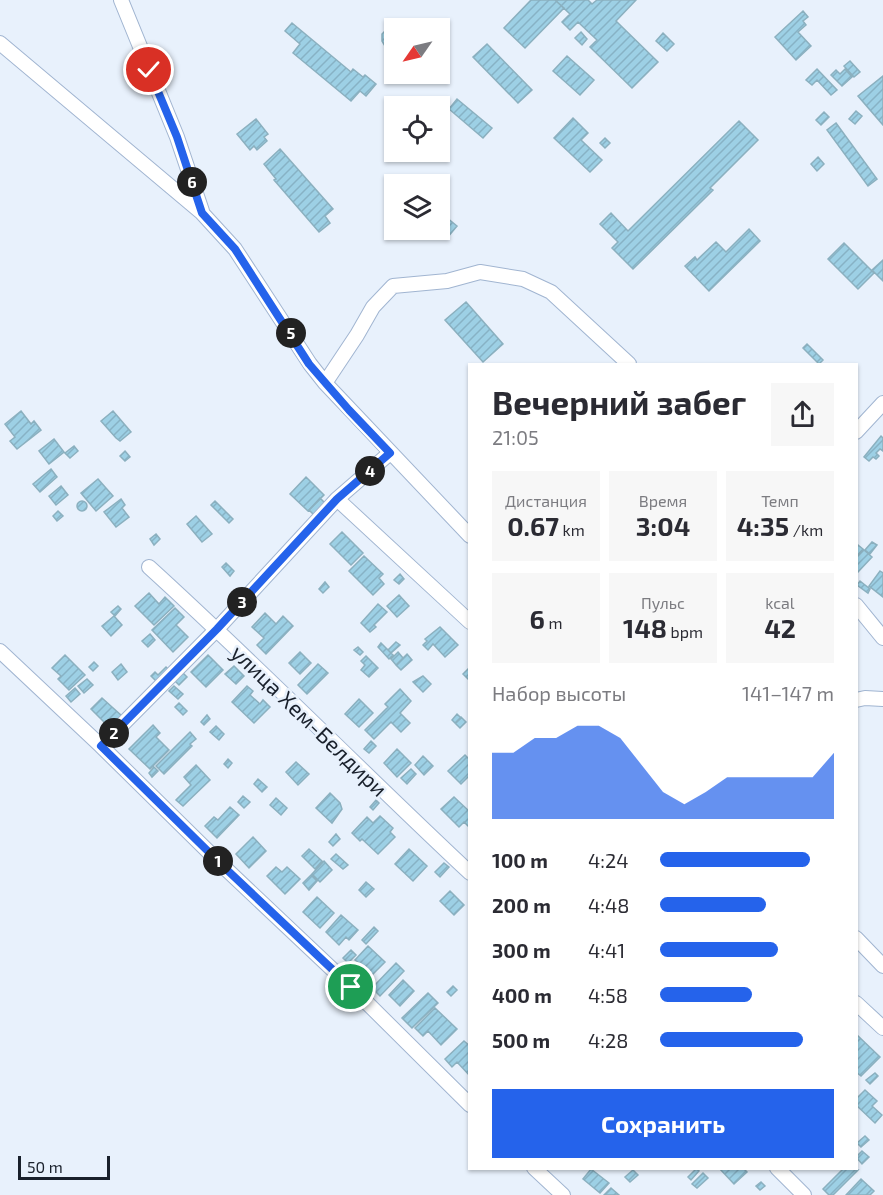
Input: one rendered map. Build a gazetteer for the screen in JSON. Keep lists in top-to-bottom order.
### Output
{
  "streets": {
    "street": ["улица Хем-Белдири"]
  },
  "scale_bar": "50 m",
  "north": "bottom left",
  "page": {
    "pins": [
      "6",
      "5",
      "4",
      "3",
      "2",
      "1"
    ],
    "heading": ["Вечерний забег", "21:05"],
    "stats": [
      ["Дистанция", "0.67 km"],
      ["Время", "3:04"],
      ["Темп", "4:35 /km"],
      ["6 m"],
      ["Пульс", "148 bpm"],
      ["kcal", "42"]
    ],
    "chart": ["Набор высоты", "141–147 m"],
    "list": [
      {
        "name": "100 m",
        "note": "4:24"
      },
      {
        "name": "200 m",
        "note": "4:48"
      },
      {
        "name": "300 m",
        "note": "4:41"
      },
      {
        "name": "400 m",
        "note": "4:58"
      },
      {
        "name": "500 m",
        "note": "4:28"
      }
    ],
    "buttons": "Сохранить",
    "scale": "50 m"
  }
}
